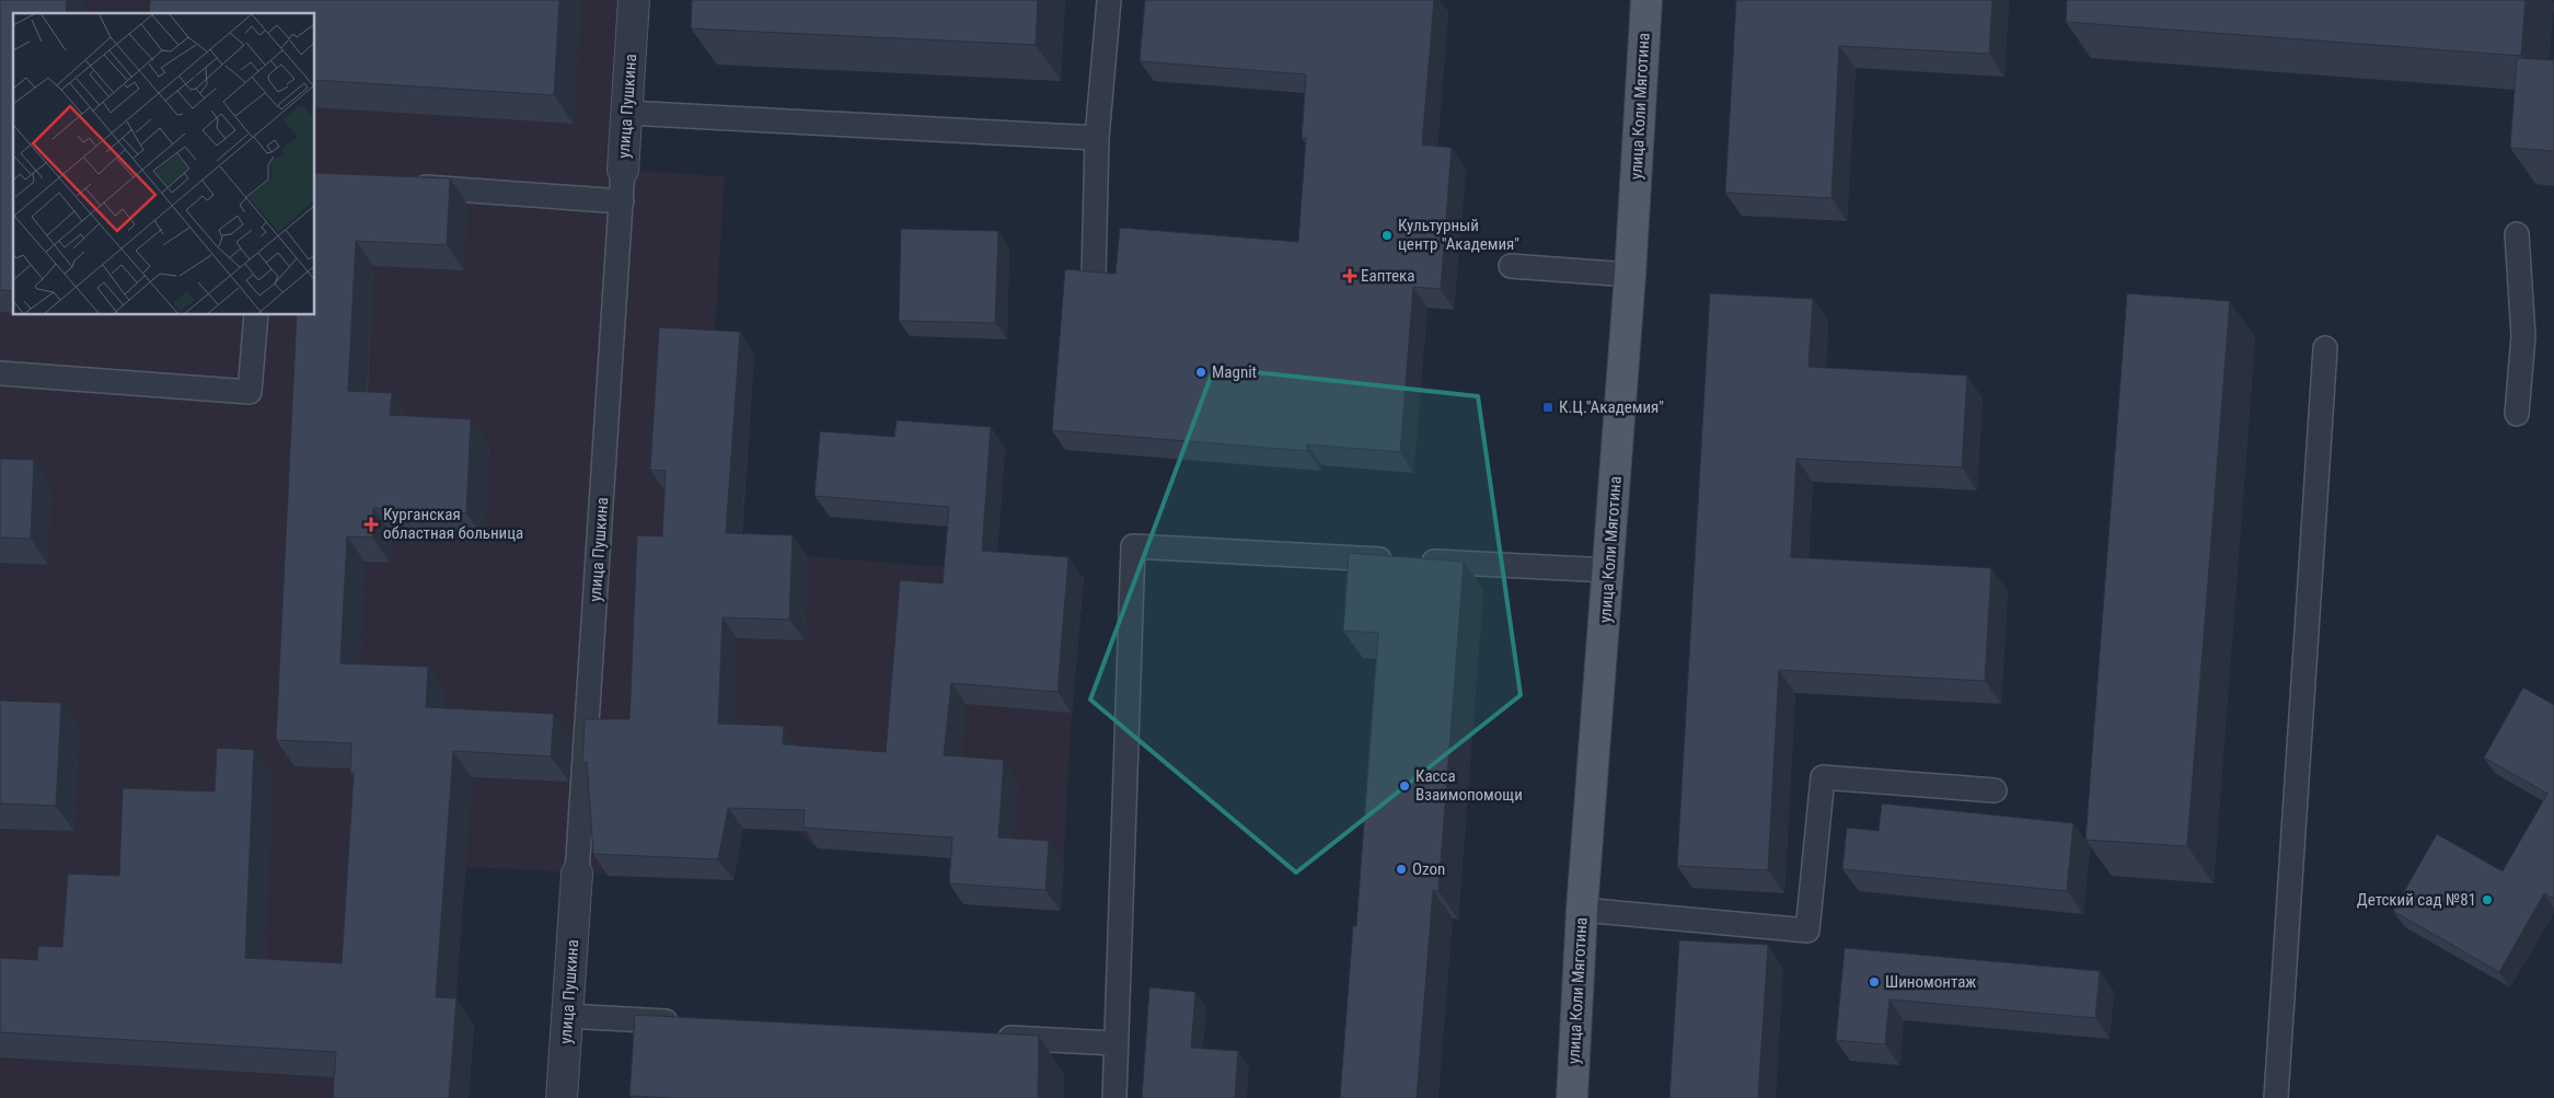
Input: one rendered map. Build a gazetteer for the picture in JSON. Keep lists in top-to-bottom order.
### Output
{
  "streets": {
    "main road": ["улица Коли Мяготина"],
    "street": ["улица Пушкина"]
  },
  "places": {
    "other": [
      "Культурный центр \"Академия\"",
      "Magnit",
      "Касса Взаимопомощи",
      "Ozon",
      "Детский сад №81",
      "Шиномонтаж"
    ],
    "health": ["Еаптека", "Курганская областная больница"],
    "transit": ["К.Ц.\"Академия\""]
  }
}
